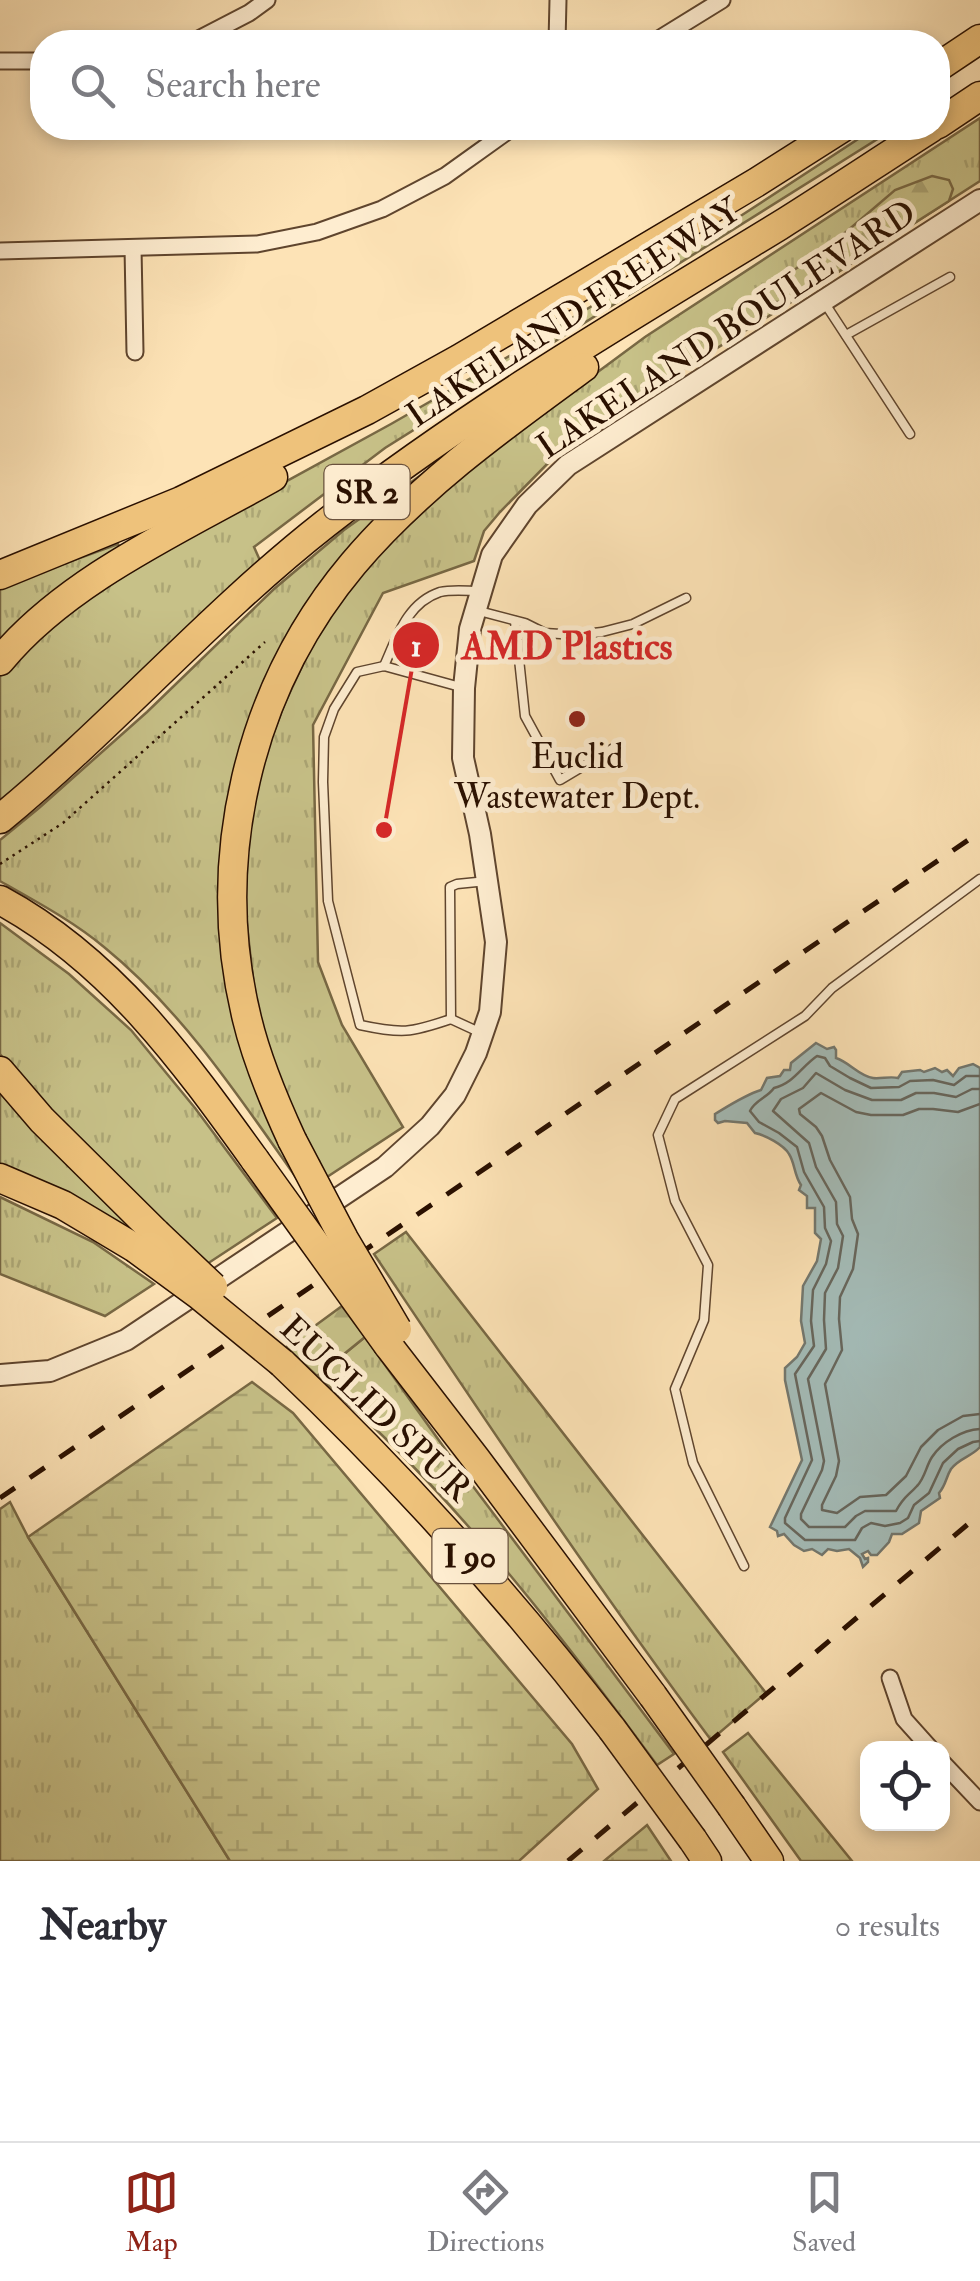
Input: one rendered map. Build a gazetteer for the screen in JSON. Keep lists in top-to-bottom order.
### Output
{
  "streets": {
    "highway": [
      "LAKELAND FREEWAY",
      "SR 2",
      "EUCLID SPUR",
      "I 90"
    ],
    "street": ["LAKELAND BOULEVARD"]
  },
  "places": ["Euclid Wastewater Dept.", "AMD Plastics"],
  "page": {
    "search": "Search here",
    "heading": ["Nearby", "0 results"],
    "nav": ["Map", "Directions", "Saved"]
  }
}
